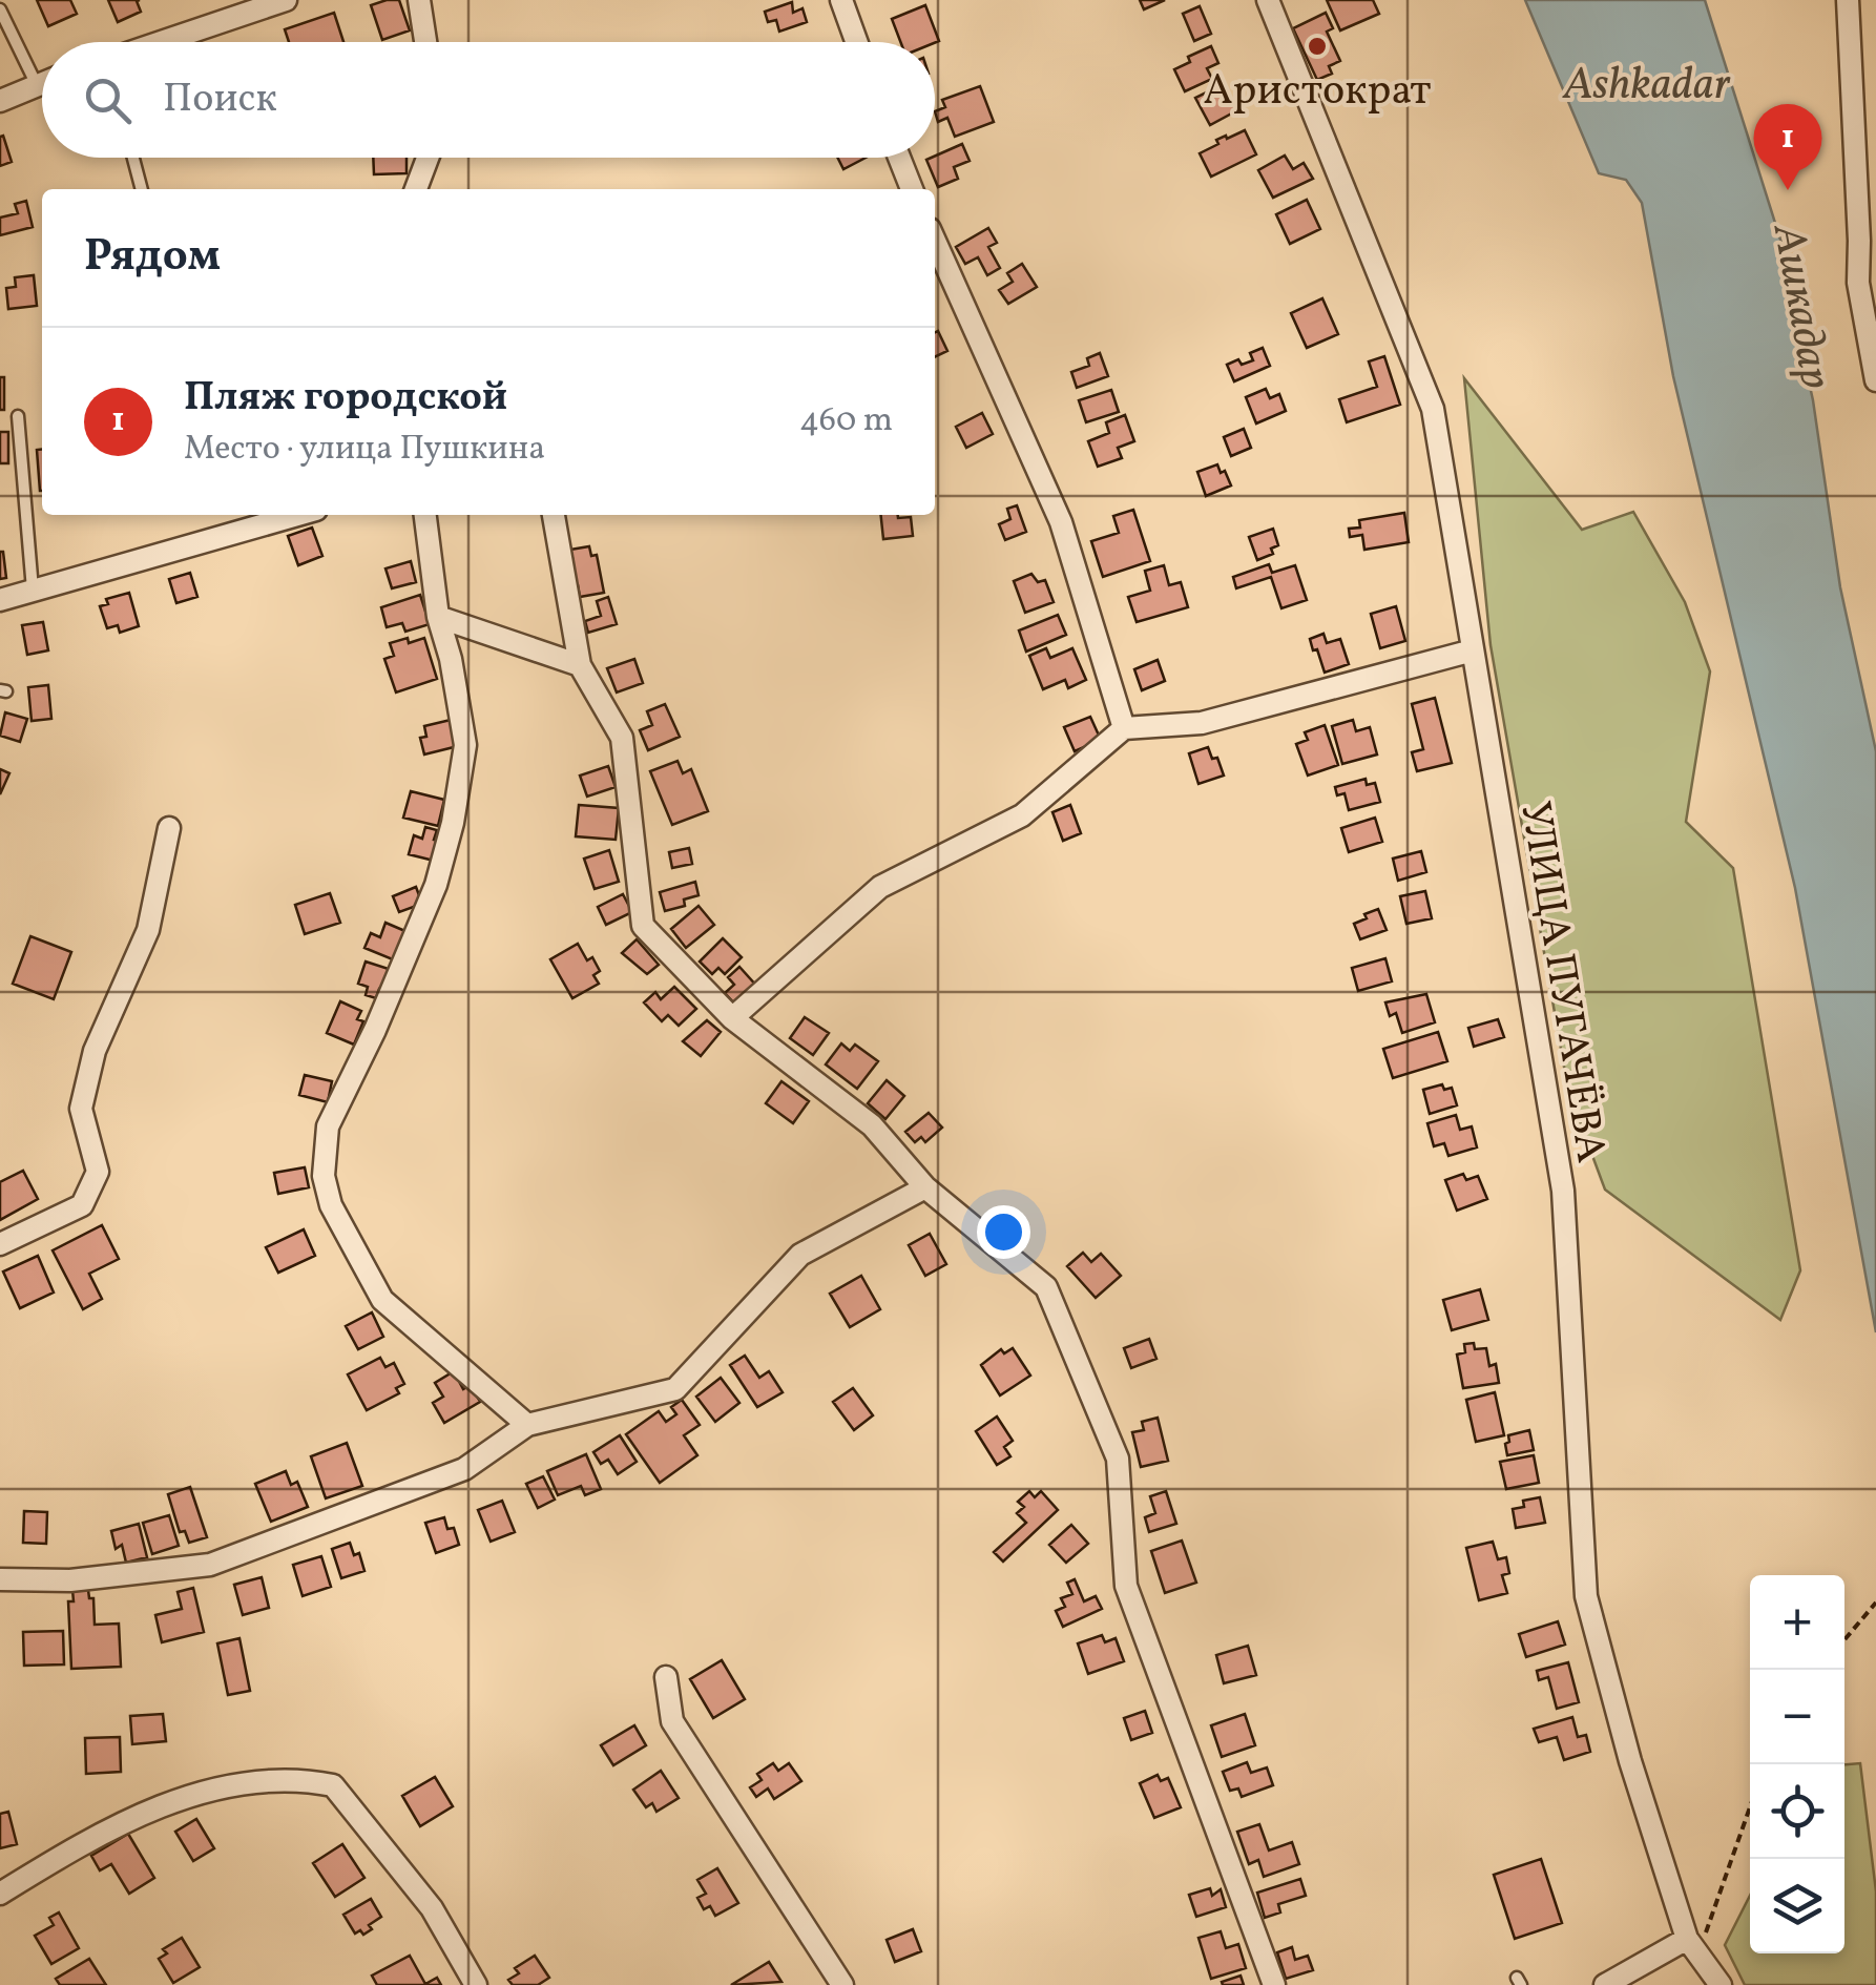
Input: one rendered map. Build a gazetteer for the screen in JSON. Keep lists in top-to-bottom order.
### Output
{
  "streets": {
    "street": ["УЛИЦА ПУГАЧЁВА"]
  },
  "water": ["Ashkadar", "Ашкадар"],
  "places": ["Аристократ"],
  "page": {
    "search": "Поиск",
    "pins": "1",
    "heading": "Рядом",
    "list": [
      {
        "mark": "1",
        "name": "Пляж городской",
        "note": "Место · улица Пушкина",
        "value": "460 m"
      }
    ],
    "map_buttons": ["+", "−"]
  }
}
